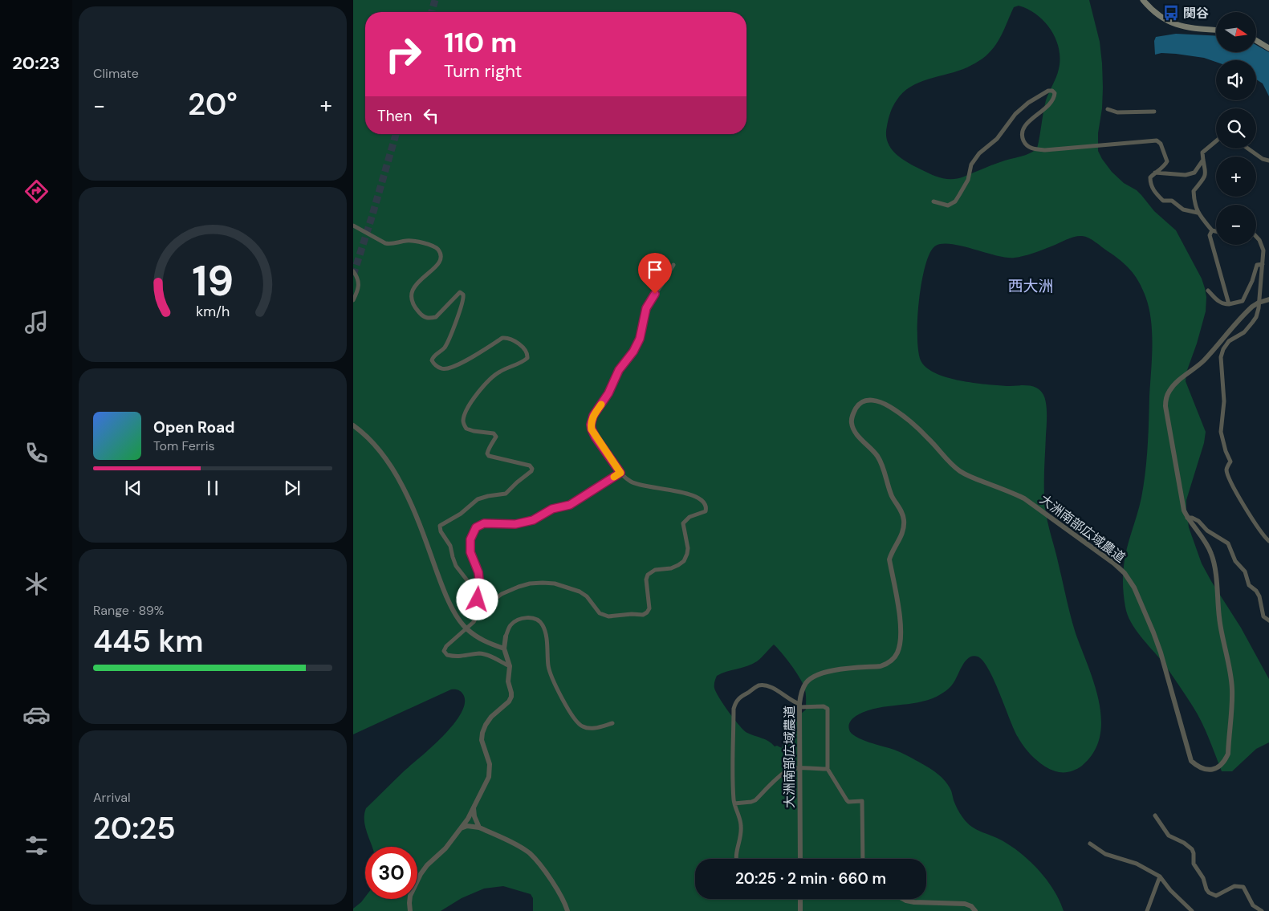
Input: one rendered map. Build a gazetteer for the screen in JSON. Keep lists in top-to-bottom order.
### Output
{
  "streets": {
    "street": ["大洲南部広域農道"]
  },
  "districts": ["西大洲"],
  "places": {
    "bus stop": ["関谷"]
  },
  "north": "right",
  "page": {
    "tabs": "20:23",
    "tile": [
      "Climate",
      ["Range · 89%", "445 km"],
      ["Arrival", "20:25"]
    ],
    "map_buttons": ["+", "−"],
    "turn": ["110 m", "Turn right"],
    "heat": ["−", "20°", "+"],
    "then": "Then",
    "song": ["Open Road", "Tom Ferris"],
    "limit": "30",
    "trip": "20:25 · 2 min · 660 m",
    "gauge": ["19", "km/h"]
  }
}
